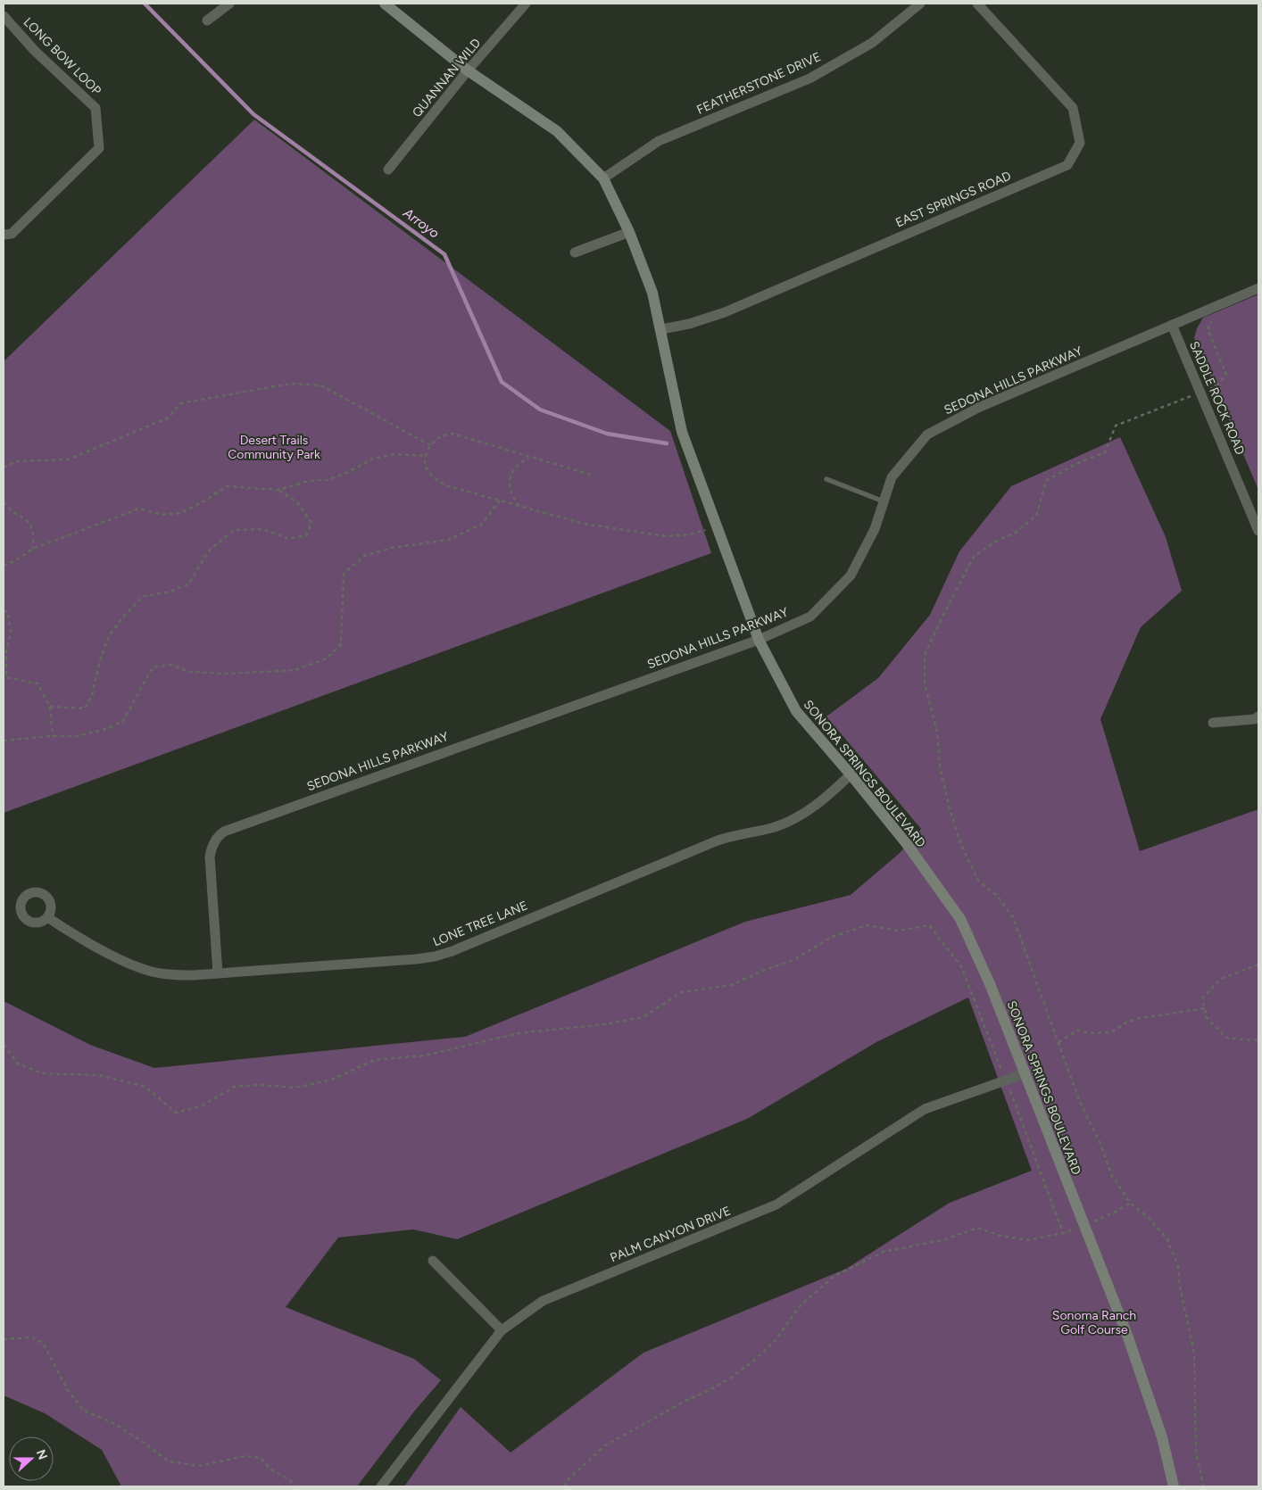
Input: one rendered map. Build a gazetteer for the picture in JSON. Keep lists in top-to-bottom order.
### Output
{
  "streets": {
    "street": [
      "LONG BOW LOOP",
      "QUANNAN WILD",
      "FEATHERSTONE DRIVE",
      "EAST SPRINGS ROAD",
      "SEDONA HILLS PARKWAY",
      "SADDLE ROCK ROAD",
      "SONORA SPRINGS BOULEVARD",
      "LONE TREE LANE",
      "PALM CANYON DRIVE"
    ]
  },
  "crossings": [
    ["QUANNAN WILD", "SONORA SPRINGS BOULEVARD"],
    ["FEATHERSTONE DRIVE", "SONORA SPRINGS BOULEVARD"],
    ["EAST SPRINGS ROAD", "SONORA SPRINGS BOULEVARD"],
    ["SEDONA HILLS PARKWAY", "SADDLE ROCK ROAD"],
    ["SEDONA HILLS PARKWAY", "SONORA SPRINGS BOULEVARD"],
    ["SEDONA HILLS PARKWAY", "LONE TREE LANE"],
    ["SONORA SPRINGS BOULEVARD", "LONE TREE LANE"],
    ["SONORA SPRINGS BOULEVARD", "PALM CANYON DRIVE"]
  ],
  "water": ["Arroyo"],
  "parks": ["Desert Trails Community Park", "Sonoma Ranch Golf Course"],
  "north": "right"
}
